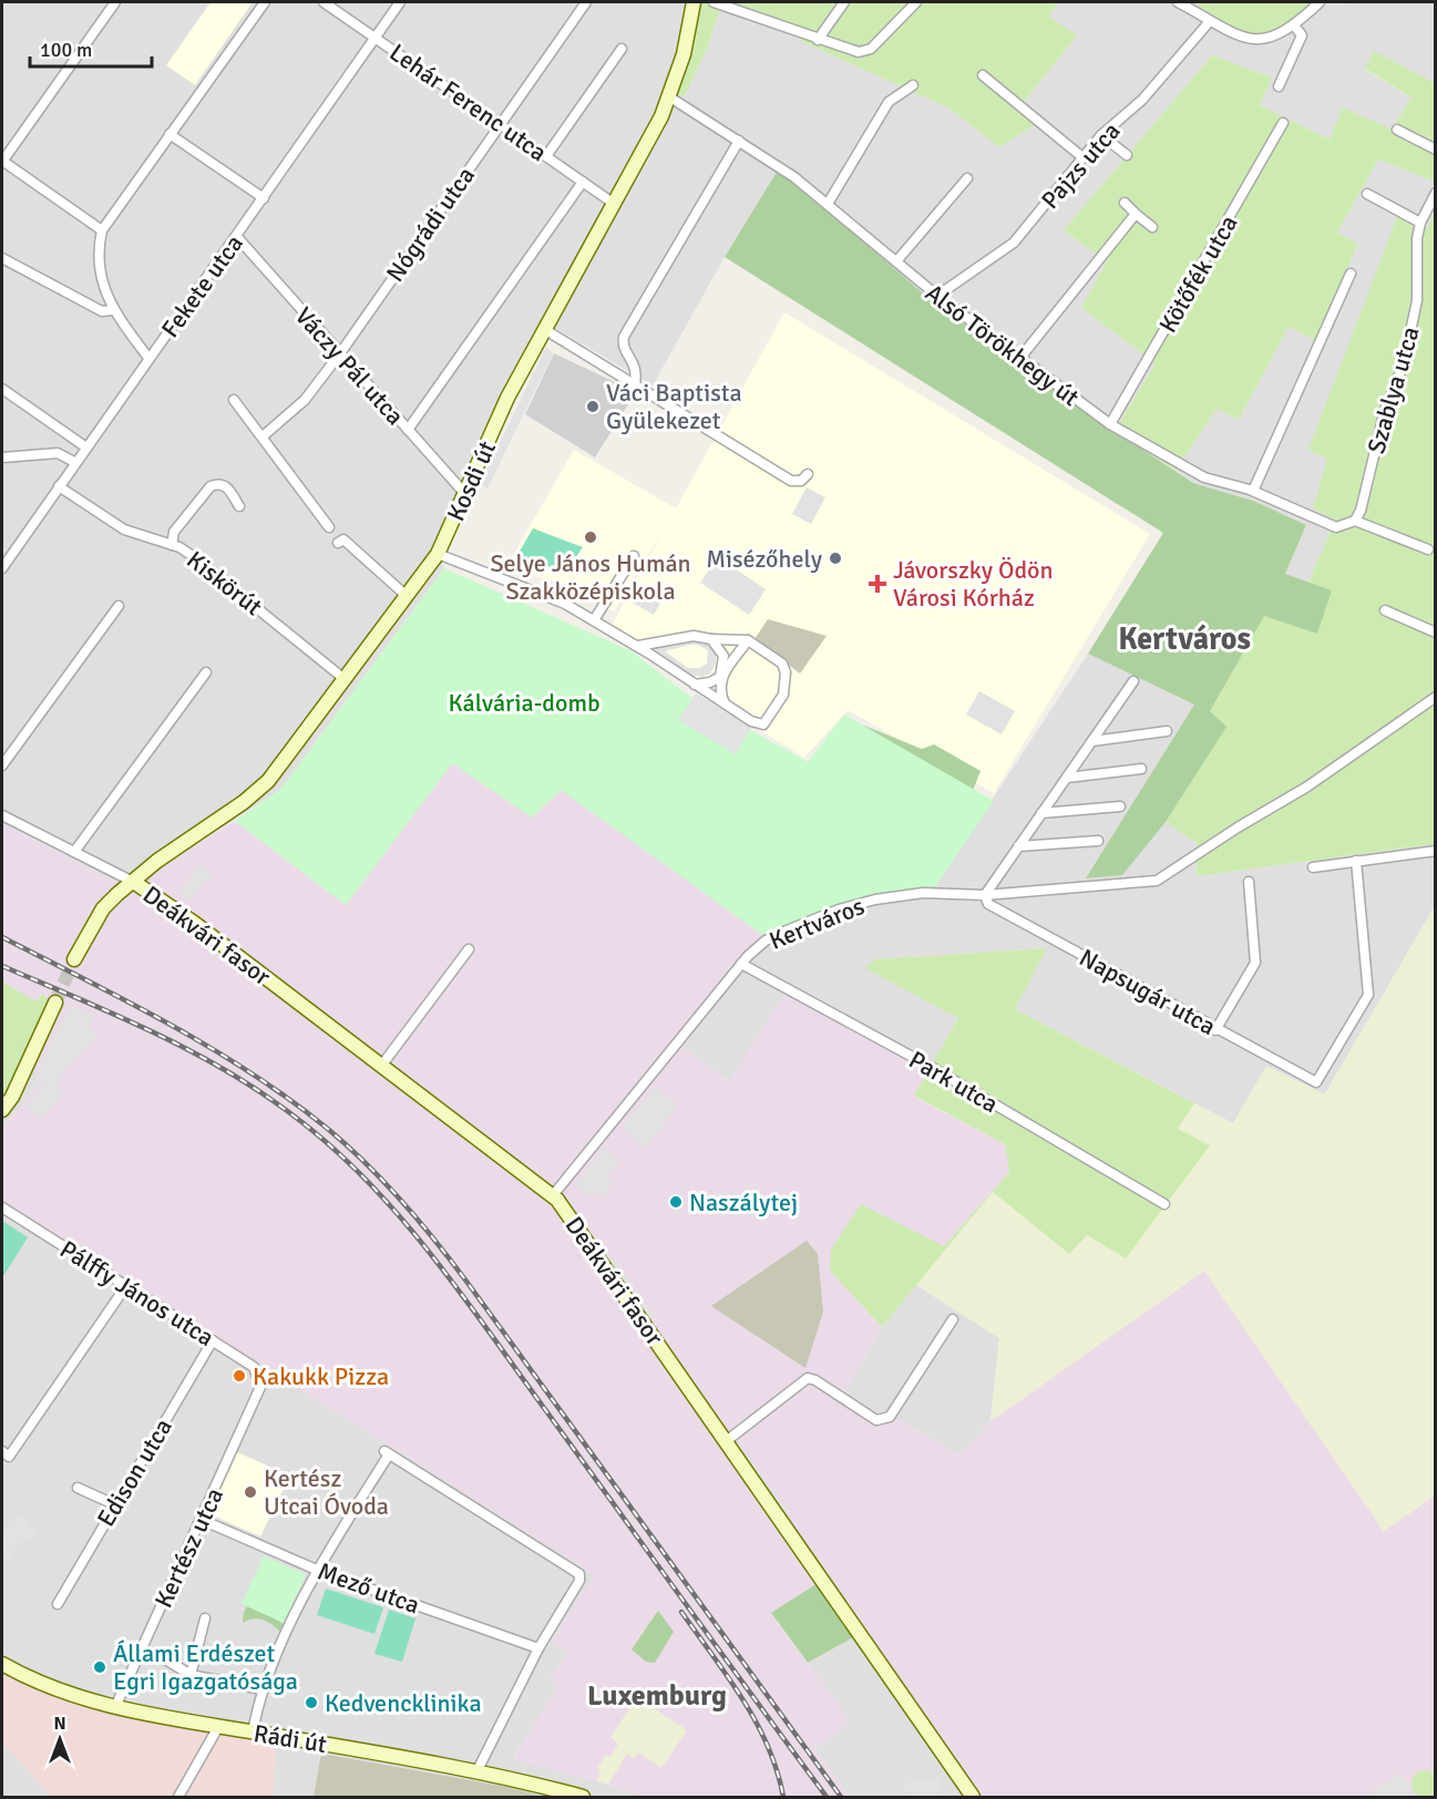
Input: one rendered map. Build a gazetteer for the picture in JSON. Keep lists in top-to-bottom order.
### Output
{
  "streets": {
    "street": [
      "Lehár Ferenc utca",
      "Pajzs utca",
      "Nógrádi utca",
      "Kötőfék utca",
      "Fekete utca",
      "Alsó Törökhegy út",
      "Váczy Pál utca",
      "Szablya utca",
      "Kosdi út",
      "Kiskörút",
      "Kertváros",
      "Deákvári fasor",
      "Napsugár utca",
      "Park utca",
      "Pálffy János utca",
      "Edison utca",
      "Kertész utca",
      "Mező utca",
      "Rádi út"
    ]
  },
  "crossings": [
    ["Lehár Ferenc utca", "Nógrádi utca"],
    ["Lehár Ferenc utca", "Fekete utca"],
    ["Lehár Ferenc utca", "Kosdi út"],
    ["Pajzs utca", "Alsó Törökhegy út"],
    ["Nógrádi utca", "Váczy Pál utca"],
    ["Kötőfék utca", "Alsó Törökhegy út"],
    ["Fekete utca", "Váczy Pál utca"],
    ["Fekete utca", "Kiskörút"],
    ["Alsó Törökhegy út", "Szablya utca"],
    ["Alsó Törökhegy út", "Kosdi út"],
    ["Váczy Pál utca", "Kosdi út"],
    ["Kosdi út", "Kiskörút"],
    ["Kosdi út", "Deákvári fasor"],
    ["Kertváros", "Deákvári fasor"],
    ["Kertváros", "Napsugár utca"],
    ["Kertváros", "Park utca"],
    ["Pálffy János utca", "Edison utca"],
    ["Pálffy János utca", "Kertész utca"],
    ["Kertész utca", "Mező utca"],
    ["Kertész utca", "Rádi út"]
  ],
  "districts": ["Kertváros", "Luxemburg"],
  "parks": ["Kálvária-domb"],
  "places": {
    "other": [
      "Váci Baptista Gyülekezet",
      "Selye János Humán Szakközépiskola",
      "Misézőhely",
      "Naszálytej",
      "Kakukk Pizza",
      "Kertész Utcai Óvoda",
      "Állami Erdészet Egri Igazgatósága",
      "Kedvencklinika"
    ],
    "health": ["Jávorszky Ödön Városi Kórház"]
  },
  "scale_bar": "100 m",
  "north": "top"
}
